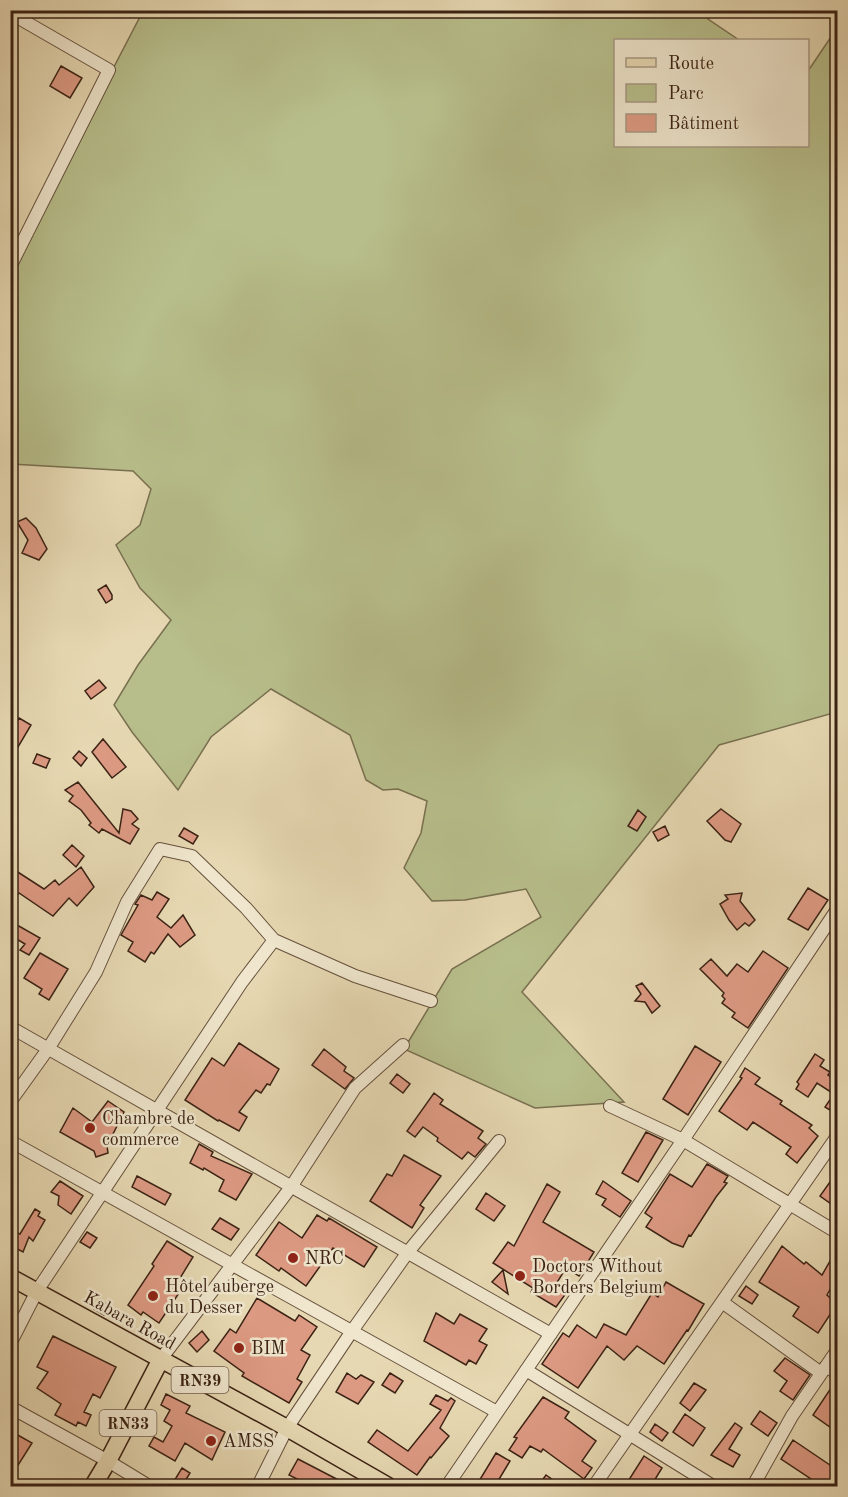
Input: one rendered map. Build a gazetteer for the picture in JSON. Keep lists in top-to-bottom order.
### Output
{
  "streets": {
    "main road": ["Kabara Road", "RN39", "RN33"]
  },
  "crossings": [
    ["Kabara Road", "RN33"]
  ],
  "places": [
    "Chambre de commerce",
    "NRC",
    "Doctors Without Borders Belgium",
    "Hôtel auberge du Desser",
    "BIM",
    "AMSS"
  ],
  "legend": ["Route", "Parc", "Bâtiment"]
}
